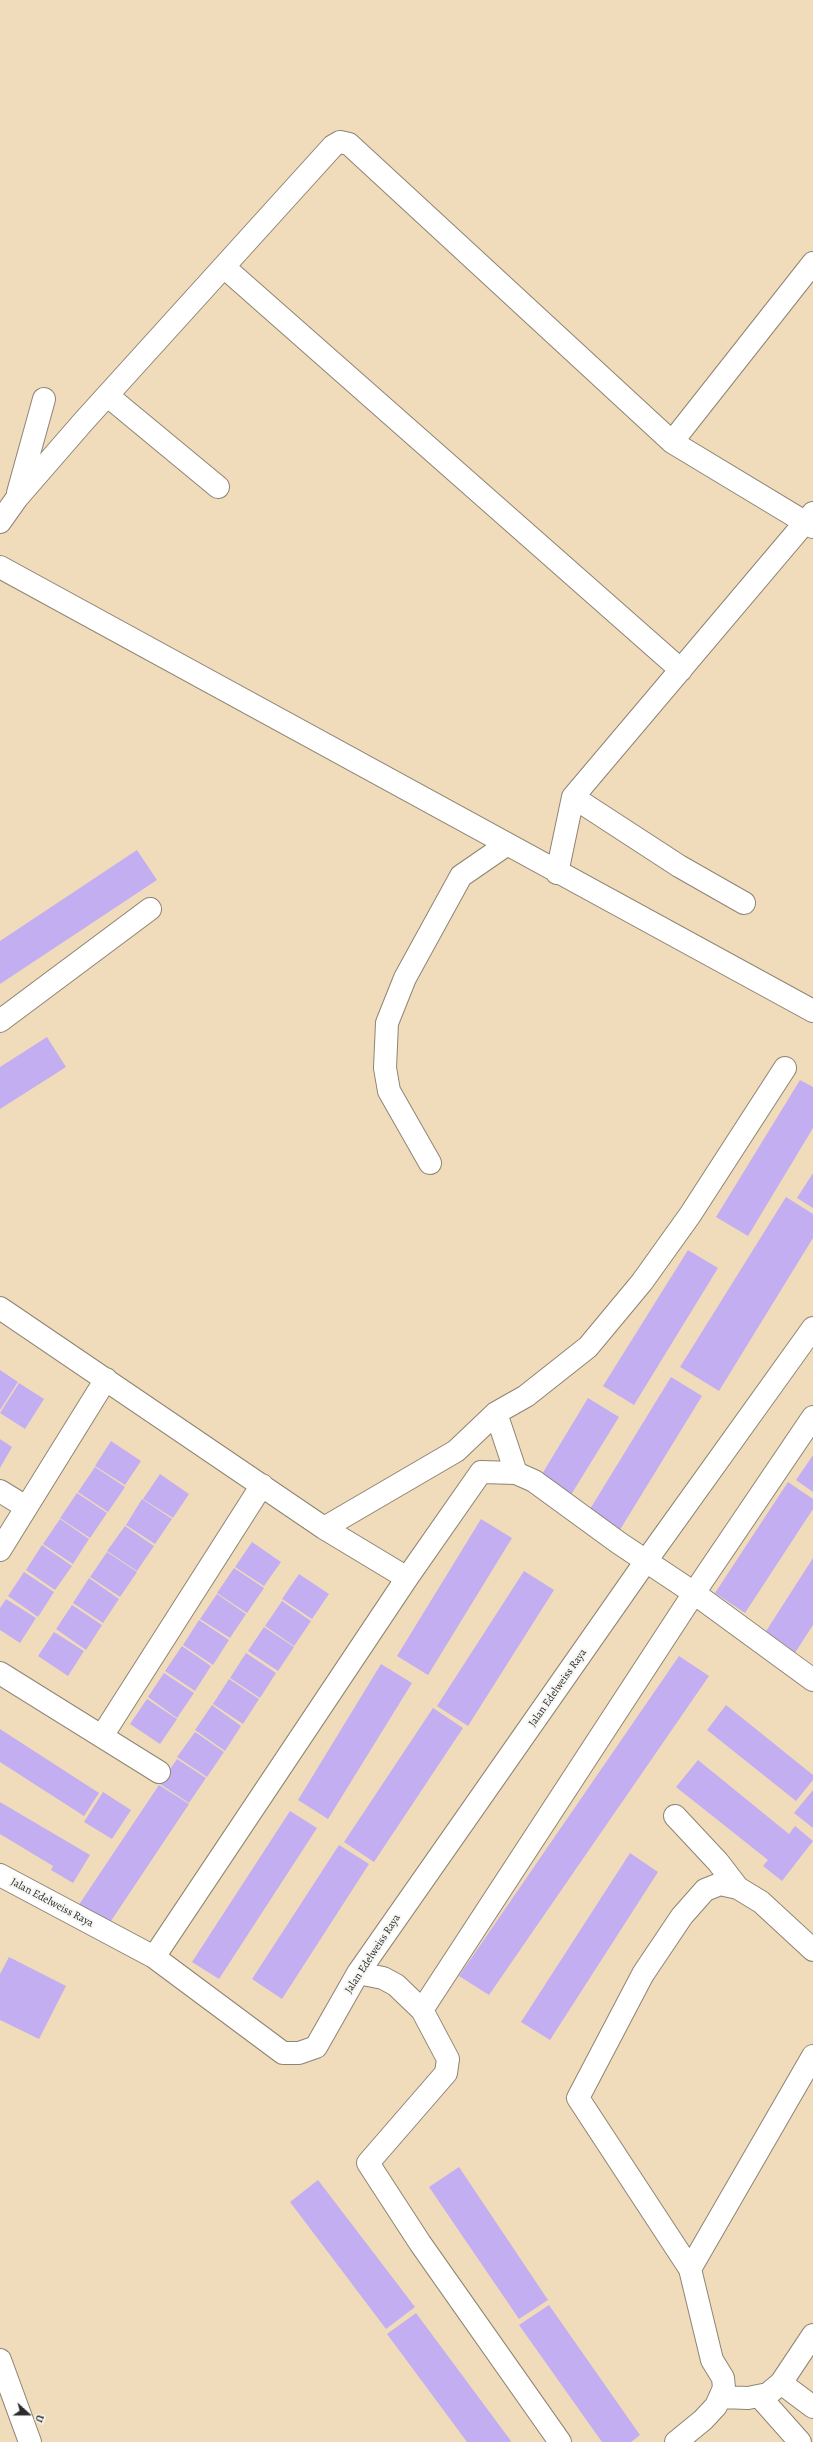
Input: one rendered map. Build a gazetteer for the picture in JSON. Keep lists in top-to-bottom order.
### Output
{
  "streets": {
    "street": ["Jalan Edelweiss Raya"]
  },
  "north": "right"
}
